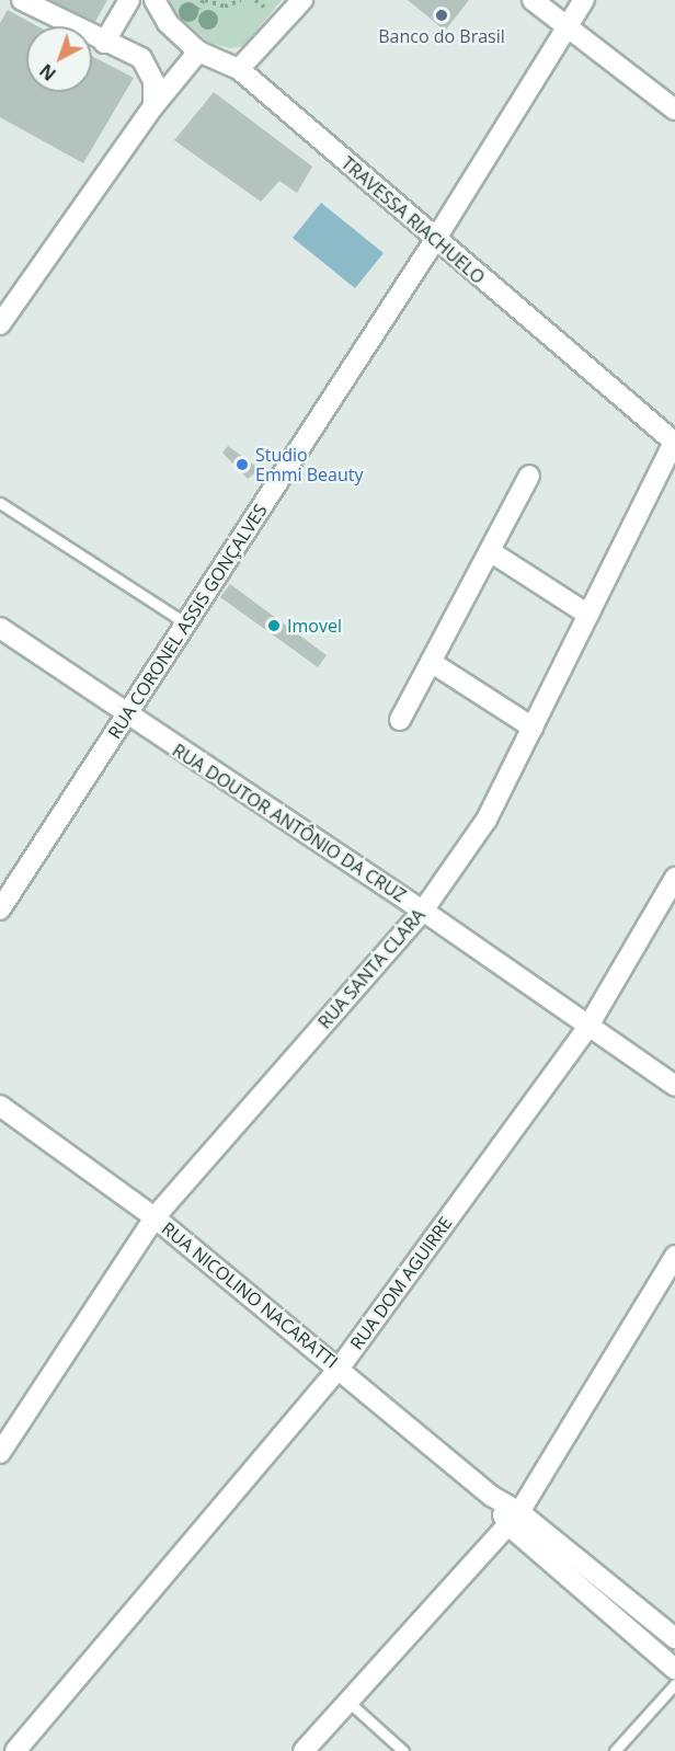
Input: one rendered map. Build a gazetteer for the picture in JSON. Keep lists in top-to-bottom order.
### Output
{
  "streets": {
    "street": [
      "TRAVESSA RIACHUELO",
      "RUA CORONEL ASSIS GONÇALVES",
      "RUA DOUTOR ANTÔNIO DA CRUZ",
      "RUA SANTA CLARA",
      "RUA DOM AGUIRRE",
      "RUA NICOLINO NACARATTI"
    ]
  },
  "crossings": [
    ["TRAVESSA RIACHUELO", "RUA CORONEL ASSIS GONÇALVES"],
    ["TRAVESSA RIACHUELO", "RUA SANTA CLARA"],
    ["RUA CORONEL ASSIS GONÇALVES", "RUA DOUTOR ANTÔNIO DA CRUZ"],
    ["RUA DOUTOR ANTÔNIO DA CRUZ", "RUA SANTA CLARA"],
    ["RUA DOUTOR ANTÔNIO DA CRUZ", "RUA DOM AGUIRRE"],
    ["RUA SANTA CLARA", "RUA NICOLINO NACARATTI"],
    ["RUA DOM AGUIRRE", "RUA NICOLINO NACARATTI"]
  ],
  "places": ["Banco do Brasil", "Studio Emmi Beauty", "Imovel"],
  "north": "bottom left"
}
